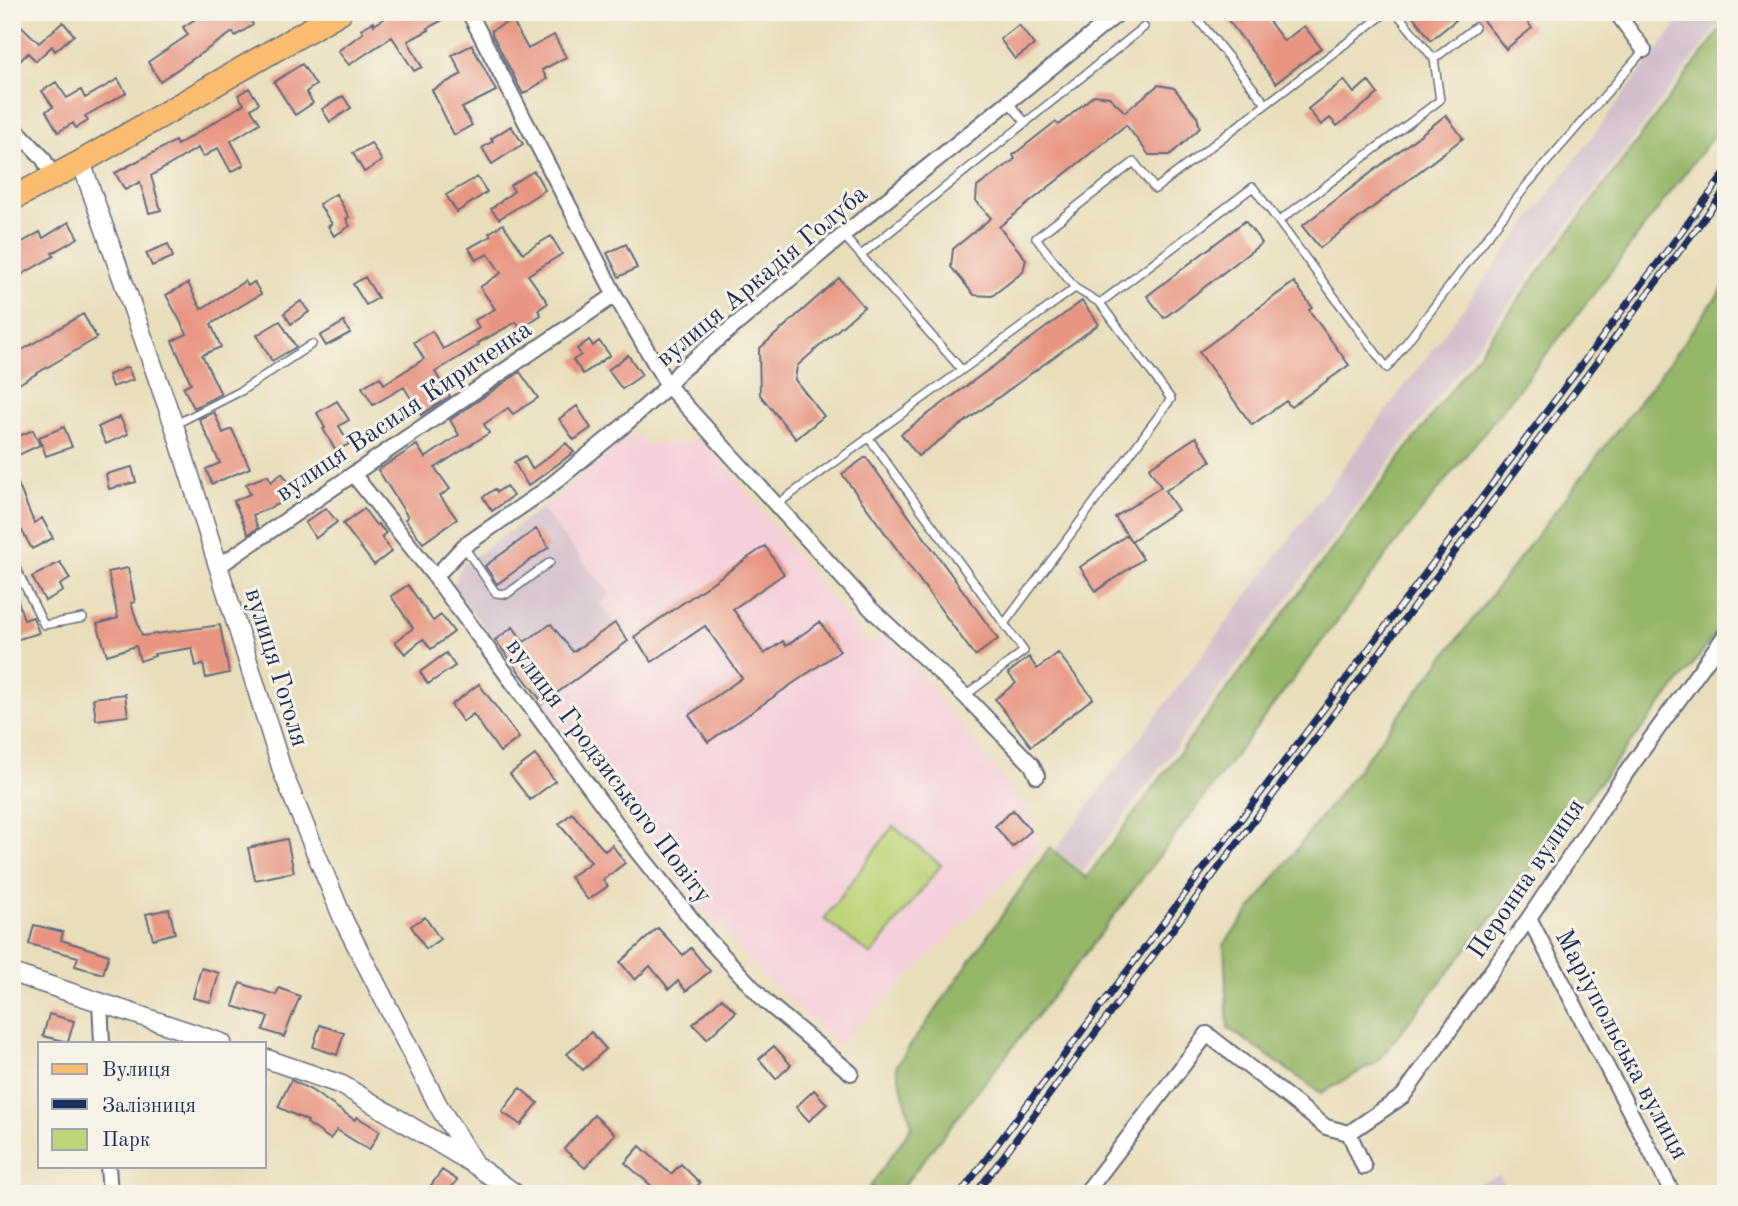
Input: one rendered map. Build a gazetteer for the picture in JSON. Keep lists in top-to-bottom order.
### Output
{
  "streets": {
    "street": [
      "вулиця Аркадія Голуба",
      "вулиця Василя Кириченка",
      "вулиця Гоголя",
      "вулиця Гродзиського Повіту",
      "Перонна вулиця",
      "Маріупольська вулиця"
    ]
  },
  "crossings": [
    ["вулиця Аркадія Голуба", "вулиця Гродзиського Повіту"],
    ["вулиця Василя Кириченка", "вулиця Гоголя"],
    ["вулиця Василя Кириченка", "вулиця Гродзиського Повіту"],
    ["Перонна вулиця", "Маріупольська вулиця"]
  ],
  "legend": ["Вулиця", "Залізниця", "Парк"]
}
